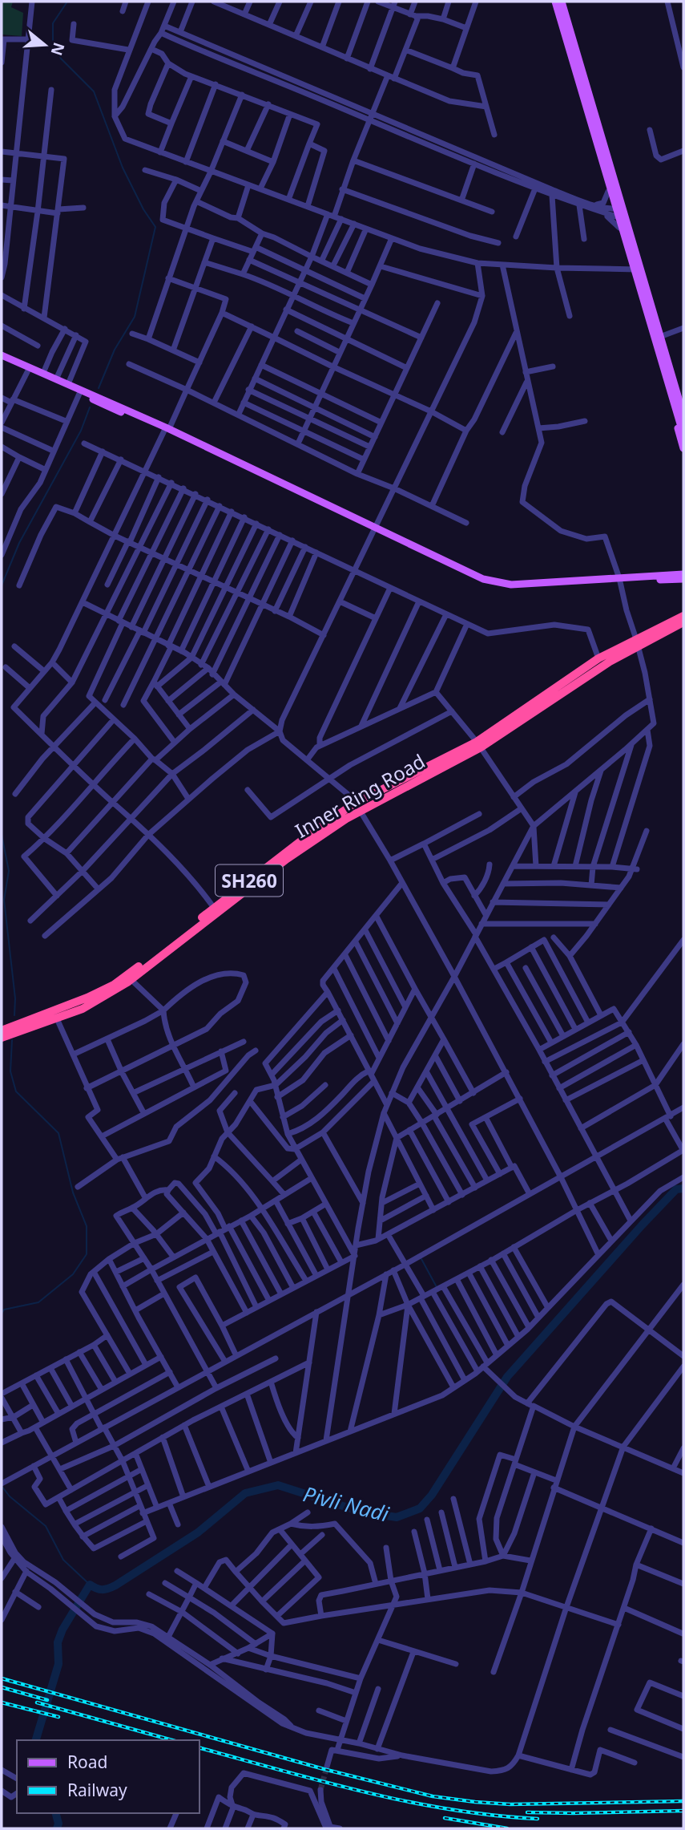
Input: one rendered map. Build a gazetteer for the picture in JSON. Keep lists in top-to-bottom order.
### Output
{
  "streets": {
    "highway": ["Inner Ring Road", "SH260"]
  },
  "crossings": [
    ["Inner Ring Road", "SH260"]
  ],
  "water": ["Pivli Nadi"],
  "legend": ["Road", "Railway"],
  "north": "right"
}
